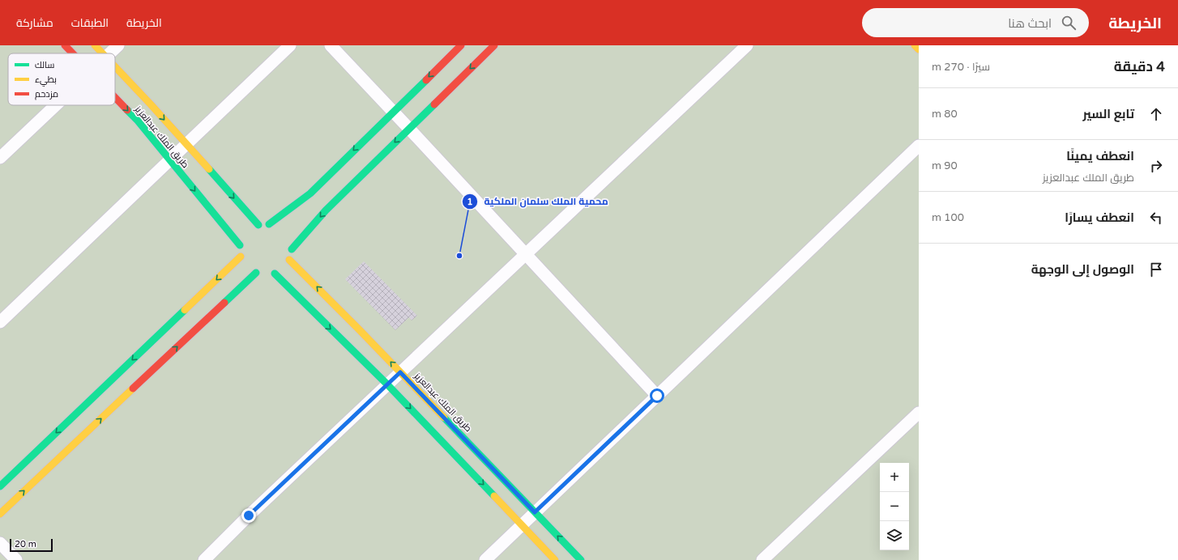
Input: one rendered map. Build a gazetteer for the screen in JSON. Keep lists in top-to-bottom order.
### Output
{
  "streets": {
    "street": ["طريق الملك عبدالعزيز"]
  },
  "places": ["محمية الملك سلمان الملكية"],
  "legend": ["سالك", "بطيء", "مزدحم"],
  "scale_bar": "20 m",
  "page": {
    "header": "الخريطة",
    "search": "ابحث هنا",
    "nav": ["الخريطة", "الطبقات", "مشاركة"],
    "heading": ["4 دقيقة", "سيرًا · 270 m"],
    "list": [
      ["تابع السير", "80 m"],
      ["انعطف يمينًا", "طريق الملك عبدالعزيز", "90 m"],
      ["انعطف يسارًا", "100 m"],
      "الوصول إلى الوجهة"
    ],
    "map_buttons": ["+", "−"],
    "scale": "20 m"
  }
}
